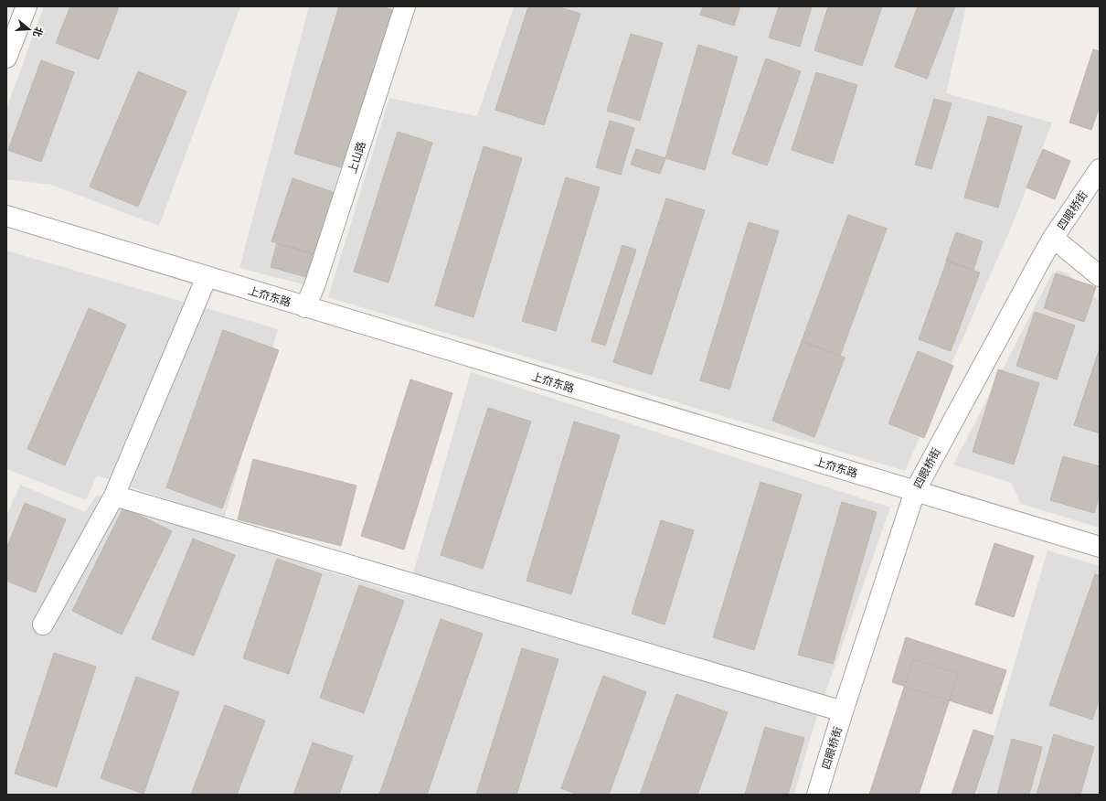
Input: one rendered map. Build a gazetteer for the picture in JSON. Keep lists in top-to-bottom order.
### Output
{
  "streets": {
    "street": ["上山路", "四眼桥街", "上夼东路"]
  },
  "crossings": [
    ["上山路", "上夼东路"],
    ["四眼桥街", "上夼东路"]
  ],
  "north": "right"
}
